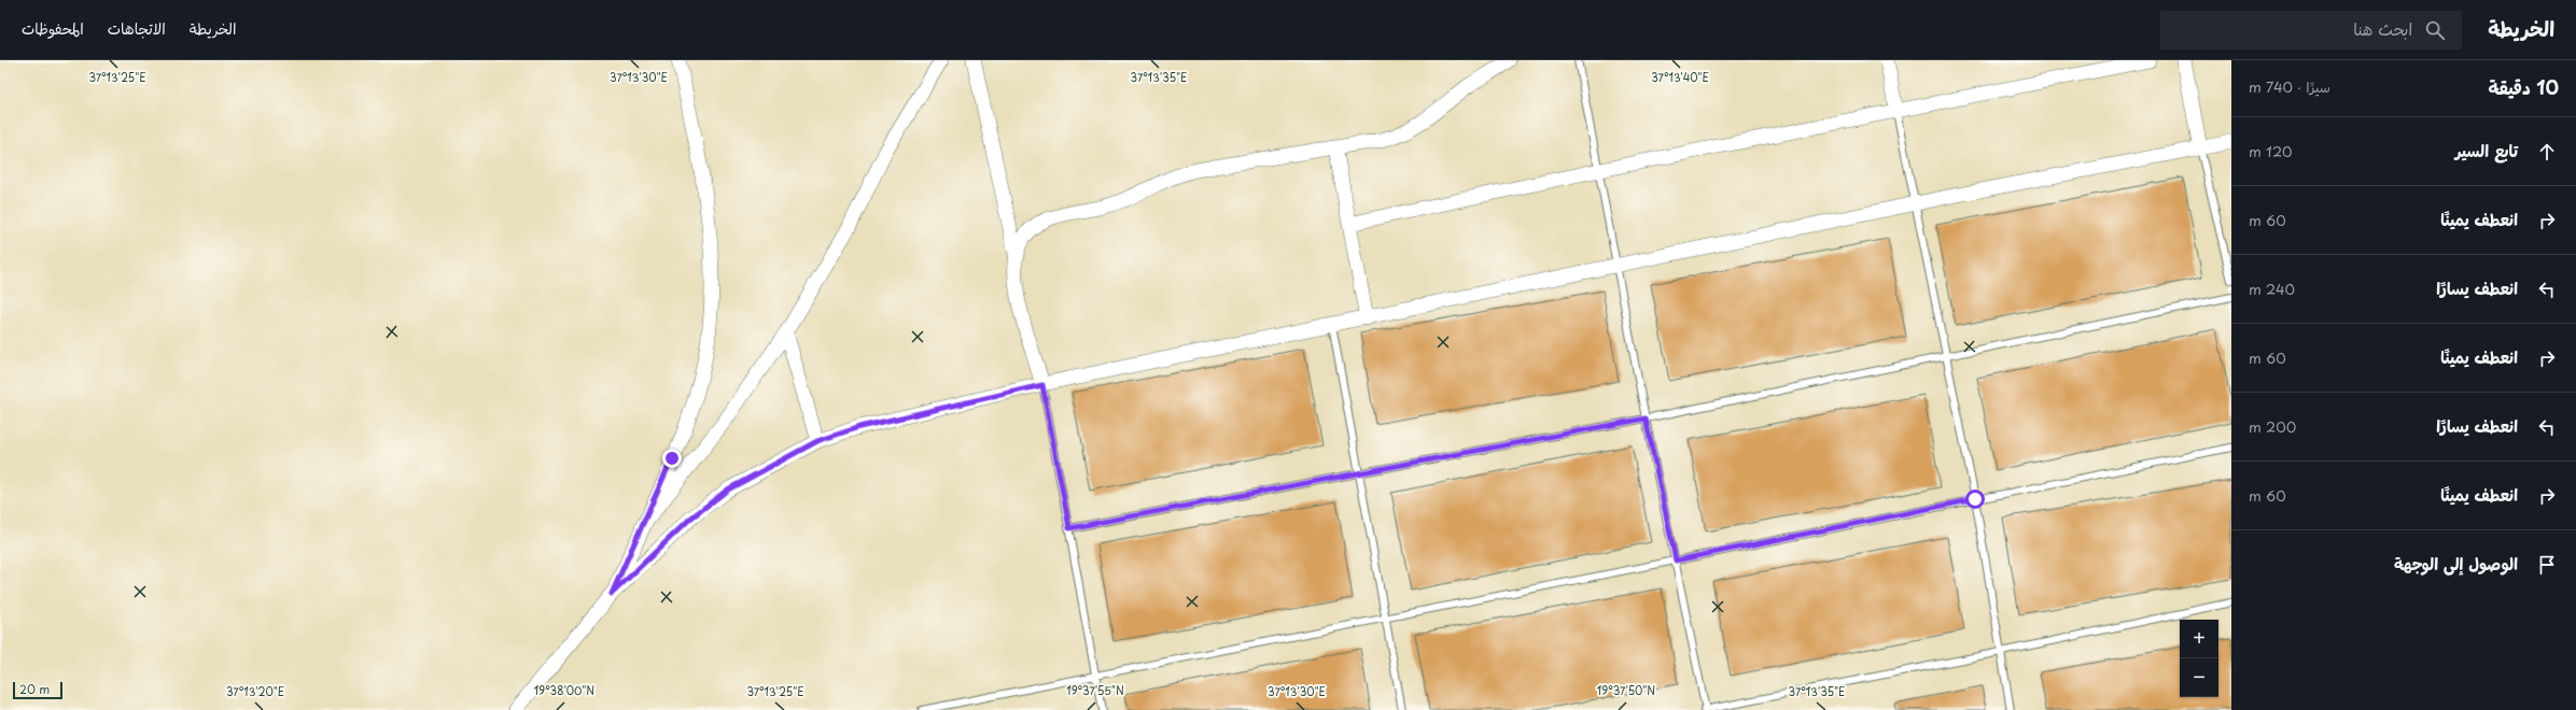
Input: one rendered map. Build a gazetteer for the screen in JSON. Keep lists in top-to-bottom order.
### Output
{
  "scale_bar": "20 m",
  "page": {
    "header": "الخريطة",
    "search": "ابحث هنا",
    "nav": ["الخريطة", "الاتجاهات", "المحفوظات"],
    "heading": ["10 دقيقة", "سيرًا · 740 m"],
    "list": [
      ["تابع السير", "120 m"],
      ["انعطف يمينًا", "60 m"],
      ["انعطف يسارًا", "240 m"],
      ["انعطف يمينًا", "60 m"],
      ["انعطف يسارًا", "200 m"],
      ["انعطف يمينًا", "60 m"],
      "الوصول إلى الوجهة"
    ],
    "map_buttons": ["+", "−"],
    "scale": "20 m"
  },
  "coordinates": [
    "37°13'25\"E",
    "37°13'30\"E",
    "37°13'35\"E",
    "37°13'40\"E",
    "19°38'00\"N",
    "19°37'55\"N",
    "19°37'50\"N",
    "37°13'20\"E"
  ]
}
